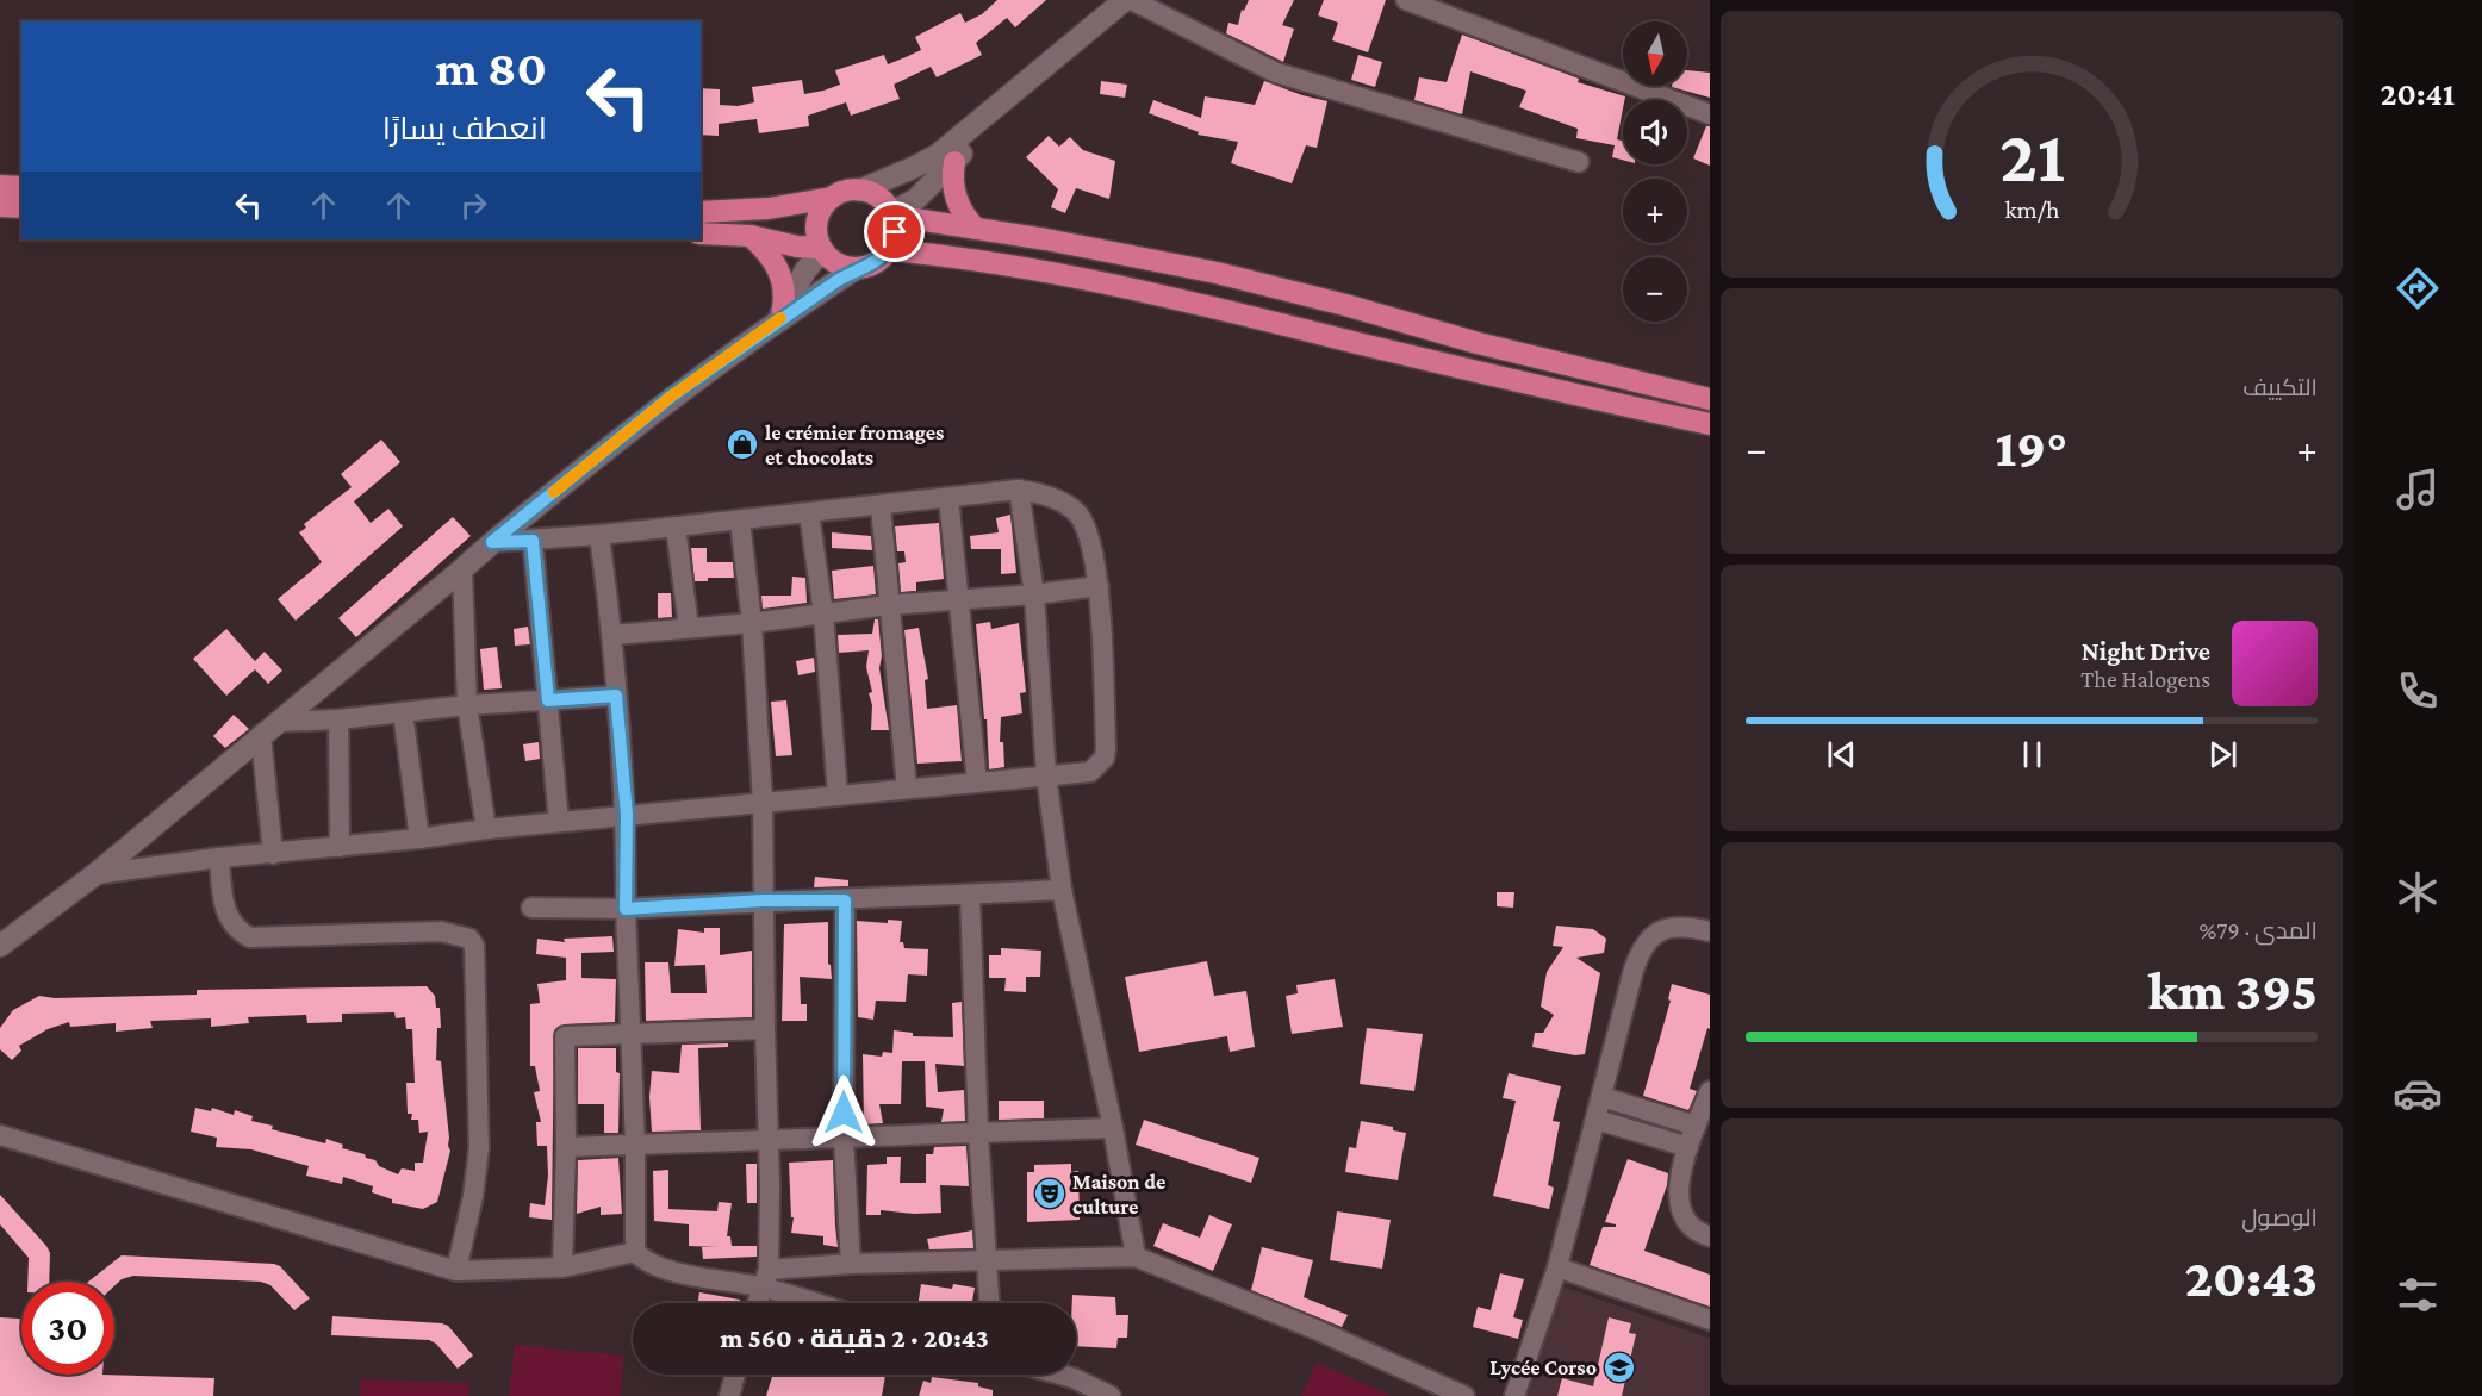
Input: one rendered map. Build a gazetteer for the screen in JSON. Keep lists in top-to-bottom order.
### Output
{
  "places": {
    "shop": ["le crémier fromages et chocolats"],
    "theatre": ["Maison de culture"],
    "school or university": ["Lycée Corso"]
  },
  "north": "bottom",
  "page": {
    "tabs": "20:41",
    "map_buttons": ["+", "−"],
    "turn": ["80 m", "انعطف يسارًا"],
    "tile": [
      "التكييف",
      ["المدى · 79%", "395 km"],
      ["الوصول", "20:43"]
    ],
    "heat": ["−", "19°", "+"],
    "song": ["Night Drive", "The Halogens"],
    "limit": "30",
    "trip": "20:43 · 2 دقيقة · 560 m",
    "gauge": ["21", "km/h"]
  }
}
